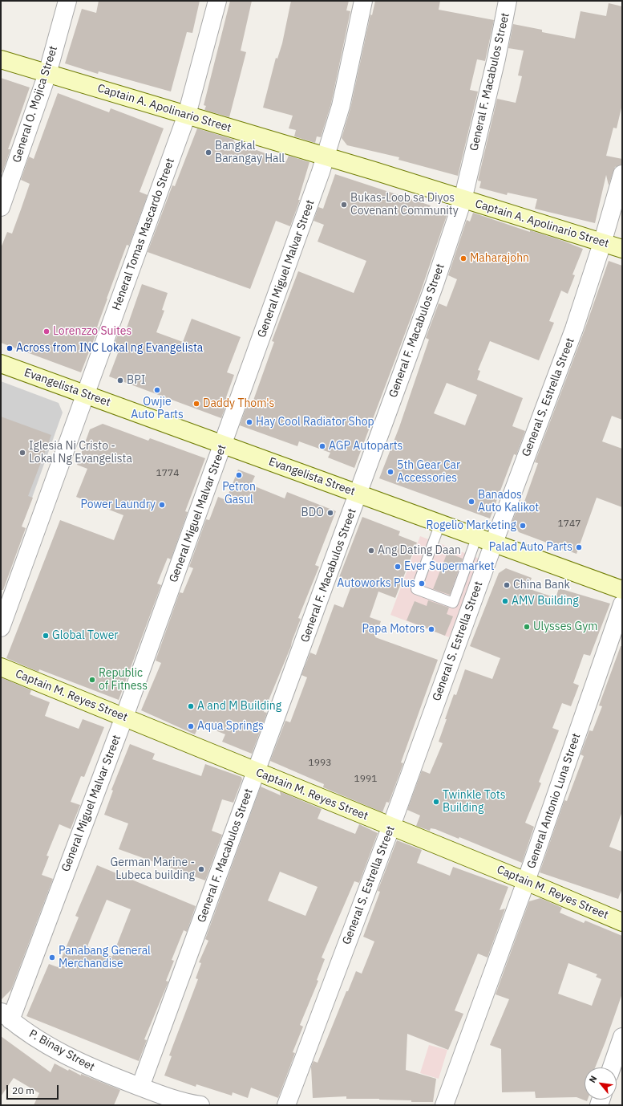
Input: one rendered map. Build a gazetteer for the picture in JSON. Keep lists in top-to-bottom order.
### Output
{
  "streets": {
    "street": [
      "General F. Macabulos Street",
      "General O. Mojica Street",
      "Captain A. Apolinario Street",
      "Heneral Tomas Mascardo Street",
      "General Miguel Malvar Street",
      "Evangelista Street",
      "General S. Estrella Street",
      "Captain M. Reyes Street",
      "General Antonio Luna Street",
      "P. Binay Street"
    ]
  },
  "crossings": [
    ["General F. Macabulos Street", "Captain A. Apolinario Street"],
    ["General F. Macabulos Street", "Evangelista Street"],
    ["General F. Macabulos Street", "Captain M. Reyes Street"],
    ["General F. Macabulos Street", "P. Binay Street"],
    ["General O. Mojica Street", "Captain A. Apolinario Street"],
    ["Captain A. Apolinario Street", "Heneral Tomas Mascardo Street"],
    ["Captain A. Apolinario Street", "General Miguel Malvar Street"],
    ["Captain A. Apolinario Street", "General S. Estrella Street"],
    ["Heneral Tomas Mascardo Street", "Evangelista Street"],
    ["General Miguel Malvar Street", "Evangelista Street"],
    ["General Miguel Malvar Street", "Captain M. Reyes Street"],
    ["General Miguel Malvar Street", "P. Binay Street"],
    ["Evangelista Street", "General S. Estrella Street"],
    ["General S. Estrella Street", "Captain M. Reyes Street"],
    ["Captain M. Reyes Street", "General Antonio Luna Street"]
  ],
  "places": [
    "Bangkal Barangay Hall",
    "Bukas-Loob sa Diyos Covenant Community",
    "Maharajohn",
    "Lorenzzo Suites",
    "Across from INC Lokal ng Evangelista",
    "BPI",
    "Owjie Auto Parts",
    "Daddy Thom's",
    "Hay Cool Radiator Shop",
    "AGP Autoparts",
    "Iglesia Ni Cristo - Lokal Ng Evangelista",
    "5th Gear Car Accessories",
    "Petron Gasul",
    "Banados Auto Kalikot",
    "Power Laundry",
    "BDO",
    "Rogelio Marketing",
    "Palad Auto Parts",
    "Ang Dating Daan",
    "Ever Supermarket",
    "Autoworks Plus",
    "China Bank",
    "AMV Building",
    "Ulysses Gym",
    "Papa Motors",
    "Global Tower",
    "Republic of Fitness",
    "A and M Building",
    "Aqua Springs",
    "Twinkle Tots Building",
    "German Marine - Lubeca building",
    "Panabang General Merchandise"
  ],
  "house_numbers": [
    "1774",
    "1747",
    "1993",
    "1991"
  ],
  "scale_bar": "20 m",
  "north": "top left"
}
